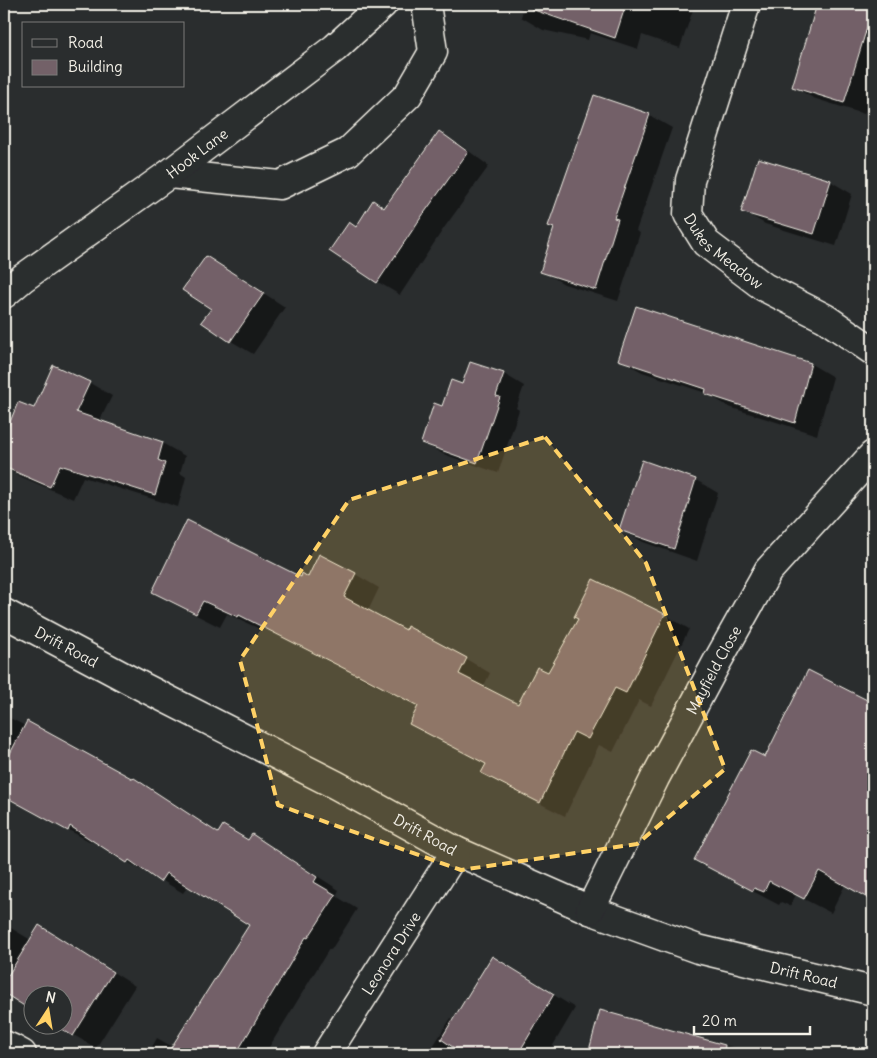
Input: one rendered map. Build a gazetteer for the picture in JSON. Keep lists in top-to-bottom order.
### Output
{
  "streets": {
    "street": [
      "Hook Lane",
      "Dukes Meadow",
      "Drift Road",
      "Mayfield Close",
      "Leonora Drive"
    ]
  },
  "crossings": [
    ["Drift Road", "Mayfield Close"],
    ["Drift Road", "Leonora Drive"]
  ],
  "legend": ["Road", "Building"],
  "scale_bar": "20 m",
  "north": "top"
}
